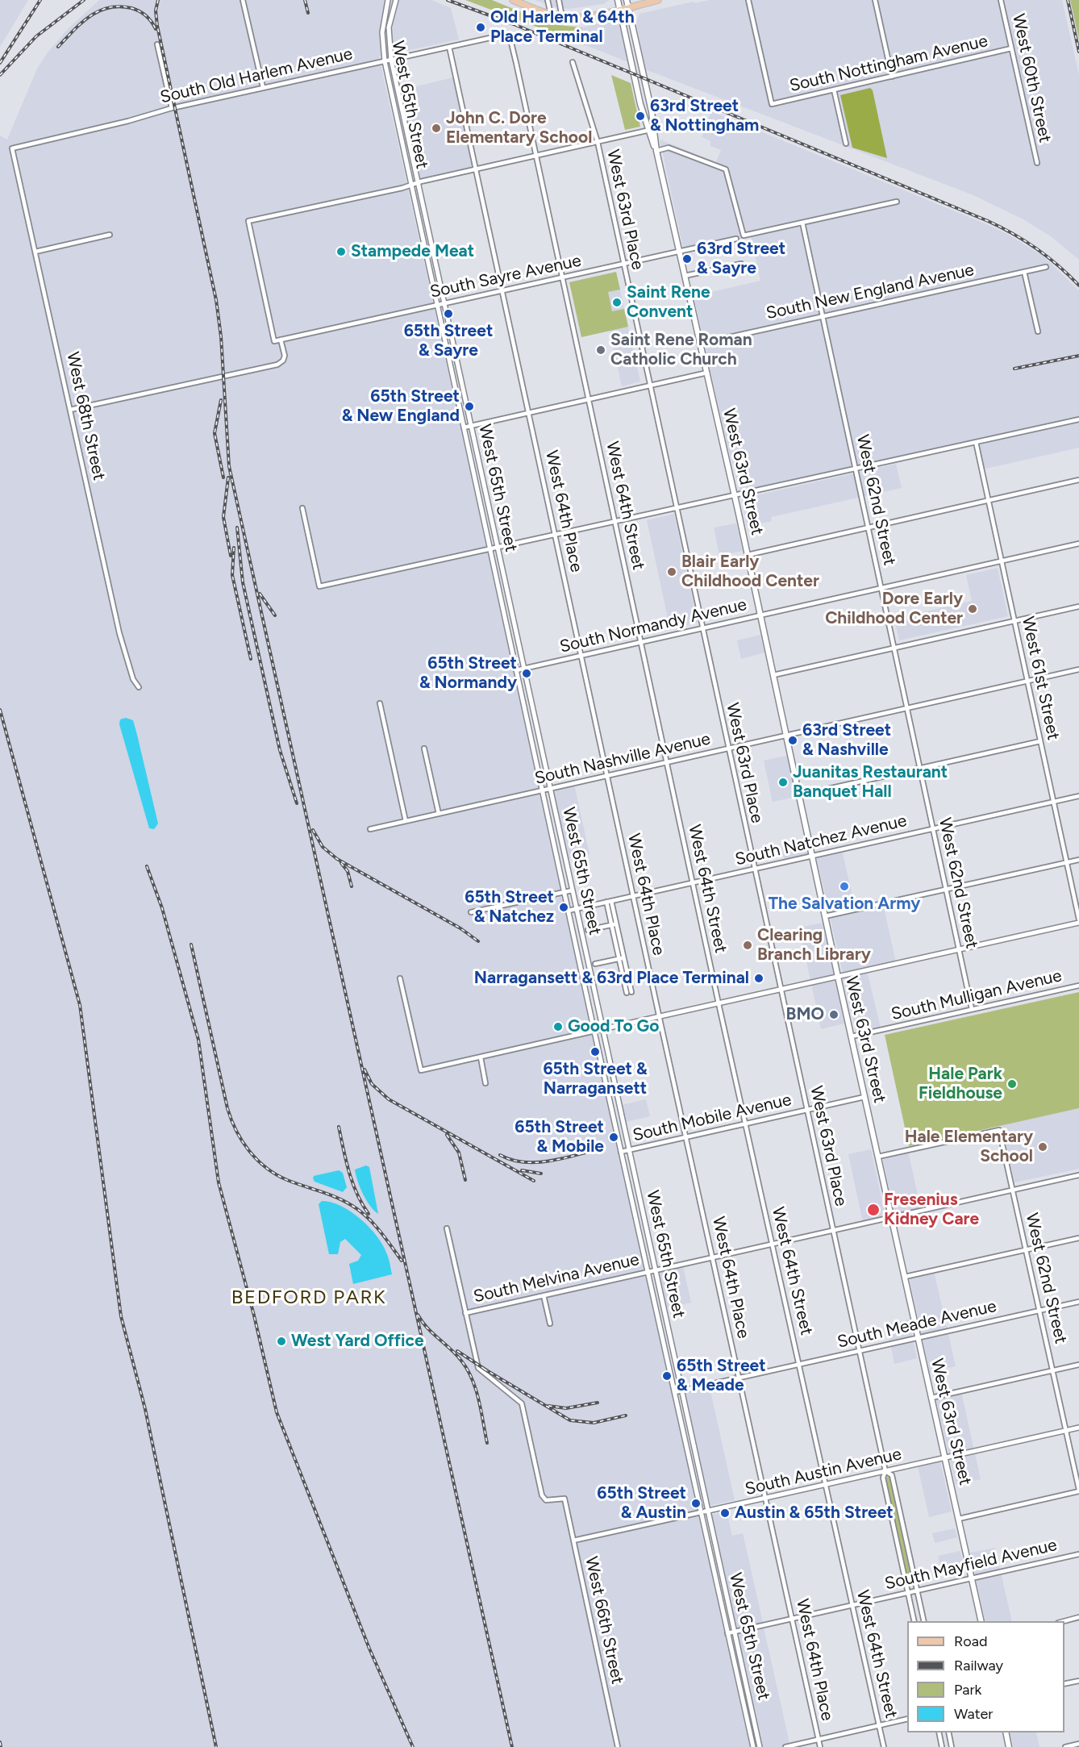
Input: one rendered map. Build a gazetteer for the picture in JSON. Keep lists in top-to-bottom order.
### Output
{
  "streets": {
    "main road": ["West 63rd Street"],
    "street": [
      "South Nottingham Avenue",
      "South Old Harlem Avenue",
      "West 60th Street",
      "West 65th Street",
      "West 63rd Place",
      "South Sayre Avenue",
      "South New England Avenue",
      "West 68th Street",
      "West 62nd Street",
      "West 64th Street",
      "West 64th Place",
      "South Normandy Avenue",
      "West 61st Street",
      "South Nashville Avenue",
      "South Natchez Avenue",
      "South Mulligan Avenue",
      "South Mobile Avenue",
      "South Melvina Avenue",
      "South Meade Avenue",
      "South Austin Avenue",
      "South Mayfield Avenue",
      "West 66th Street"
    ]
  },
  "crossings": [
    ["South Nottingham Avenue", "West 60th Street"],
    ["South Old Harlem Avenue", "West 65th Street"],
    ["South Old Harlem Avenue", "West 68th Street"],
    ["South Old Harlem Avenue", "West 64th Street"],
    ["South Old Harlem Avenue", "West 64th Place"],
    ["West 65th Street", "South Sayre Avenue"],
    ["West 65th Street", "South Normandy Avenue"],
    ["West 65th Street", "South Nashville Avenue"],
    ["West 65th Street", "South Natchez Avenue"],
    ["West 65th Street", "South Mobile Avenue"],
    ["West 65th Street", "South Melvina Avenue"],
    ["West 65th Street", "South Meade Avenue"],
    ["West 65th Street", "South Austin Avenue"],
    ["West 65th Street", "South Mayfield Avenue"],
    ["West 63rd Place", "South Sayre Avenue"],
    ["West 63rd Place", "South Normandy Avenue"],
    ["West 63rd Place", "South Nashville Avenue"],
    ["West 63rd Place", "South Natchez Avenue"],
    ["West 63rd Place", "South Mobile Avenue"],
    ["West 63rd Place", "South Melvina Avenue"],
    ["West 63rd Place", "South Meade Avenue"],
    ["West 63rd Place", "South Austin Avenue"],
    ["West 63rd Place", "South Mayfield Avenue"],
    ["South Sayre Avenue", "West 63rd Street"],
    ["South Sayre Avenue", "West 64th Street"],
    ["South Sayre Avenue", "West 64th Place"],
    ["South New England Avenue", "West 63rd Street"],
    ["South New England Avenue", "West 62nd Street"],
    ["West 63rd Street", "West 62nd Street"],
    ["West 63rd Street", "South Normandy Avenue"],
    ["West 63rd Street", "South Nashville Avenue"],
    ["West 63rd Street", "South Natchez Avenue"],
    ["West 63rd Street", "South Mulligan Avenue"],
    ["West 63rd Street", "South Mobile Avenue"],
    ["West 63rd Street", "South Melvina Avenue"],
    ["West 63rd Street", "South Meade Avenue"],
    ["West 63rd Street", "South Austin Avenue"],
    ["West 63rd Street", "South Mayfield Avenue"],
    ["West 62nd Street", "South Normandy Avenue"],
    ["West 62nd Street", "South Nashville Avenue"],
    ["West 62nd Street", "South Natchez Avenue"],
    ["West 62nd Street", "South Mulligan Avenue"],
    ["West 62nd Street", "South Melvina Avenue"],
    ["West 62nd Street", "South Meade Avenue"],
    ["West 62nd Street", "South Austin Avenue"],
    ["West 64th Street", "South Normandy Avenue"],
    ["West 64th Street", "South Nashville Avenue"],
    ["West 64th Street", "South Natchez Avenue"],
    ["West 64th Street", "South Mobile Avenue"],
    ["West 64th Street", "South Melvina Avenue"],
    ["West 64th Street", "South Meade Avenue"],
    ["West 64th Street", "South Austin Avenue"],
    ["West 64th Street", "South Mayfield Avenue"],
    ["West 64th Place", "South Normandy Avenue"],
    ["West 64th Place", "South Nashville Avenue"],
    ["West 64th Place", "South Natchez Avenue"],
    ["West 64th Place", "South Mobile Avenue"],
    ["West 64th Place", "South Melvina Avenue"],
    ["West 64th Place", "South Meade Avenue"],
    ["West 64th Place", "South Austin Avenue"],
    ["West 64th Place", "South Mayfield Avenue"],
    ["South Normandy Avenue", "West 61st Street"],
    ["West 61st Street", "South Nashville Avenue"],
    ["West 61st Street", "South Natchez Avenue"],
    ["South Melvina Avenue", "West 66th Street"],
    ["South Austin Avenue", "West 66th Street"]
  ],
  "districts": ["BEDFORD PARK"],
  "places": [
    "Old Harlem & 64th Place Terminal",
    "63rd Street & Nottingham",
    "John C. Dore Elementary School",
    "Stampede Meat",
    "63rd Street & Sayre",
    "Saint Rene Convent",
    "65th Street & Sayre",
    "Saint Rene Roman Catholic Church",
    "65th Street & New England",
    "Blair Early Childhood Center",
    "Dore Early Childhood Center",
    "65th Street & Normandy",
    "63rd Street & Nashville",
    "Juanitas Restaurant Banquet Hall",
    "The Salvation Army",
    "65th Street & Natchez",
    "Clearing Branch Library",
    "Narragansett & 63rd Place Terminal",
    "BMO",
    "Good To Go",
    "65th Street & Narragansett",
    "Hale Park Fieldhouse",
    "65th Street & Mobile",
    "Hale Elementary School",
    "Fresenius Kidney Care",
    "West Yard Office",
    "65th Street & Meade",
    "65th Street & Austin",
    "Austin & 65th Street"
  ],
  "legend": [
    "Road",
    "Railway",
    "Park",
    "Water"
  ]
}
